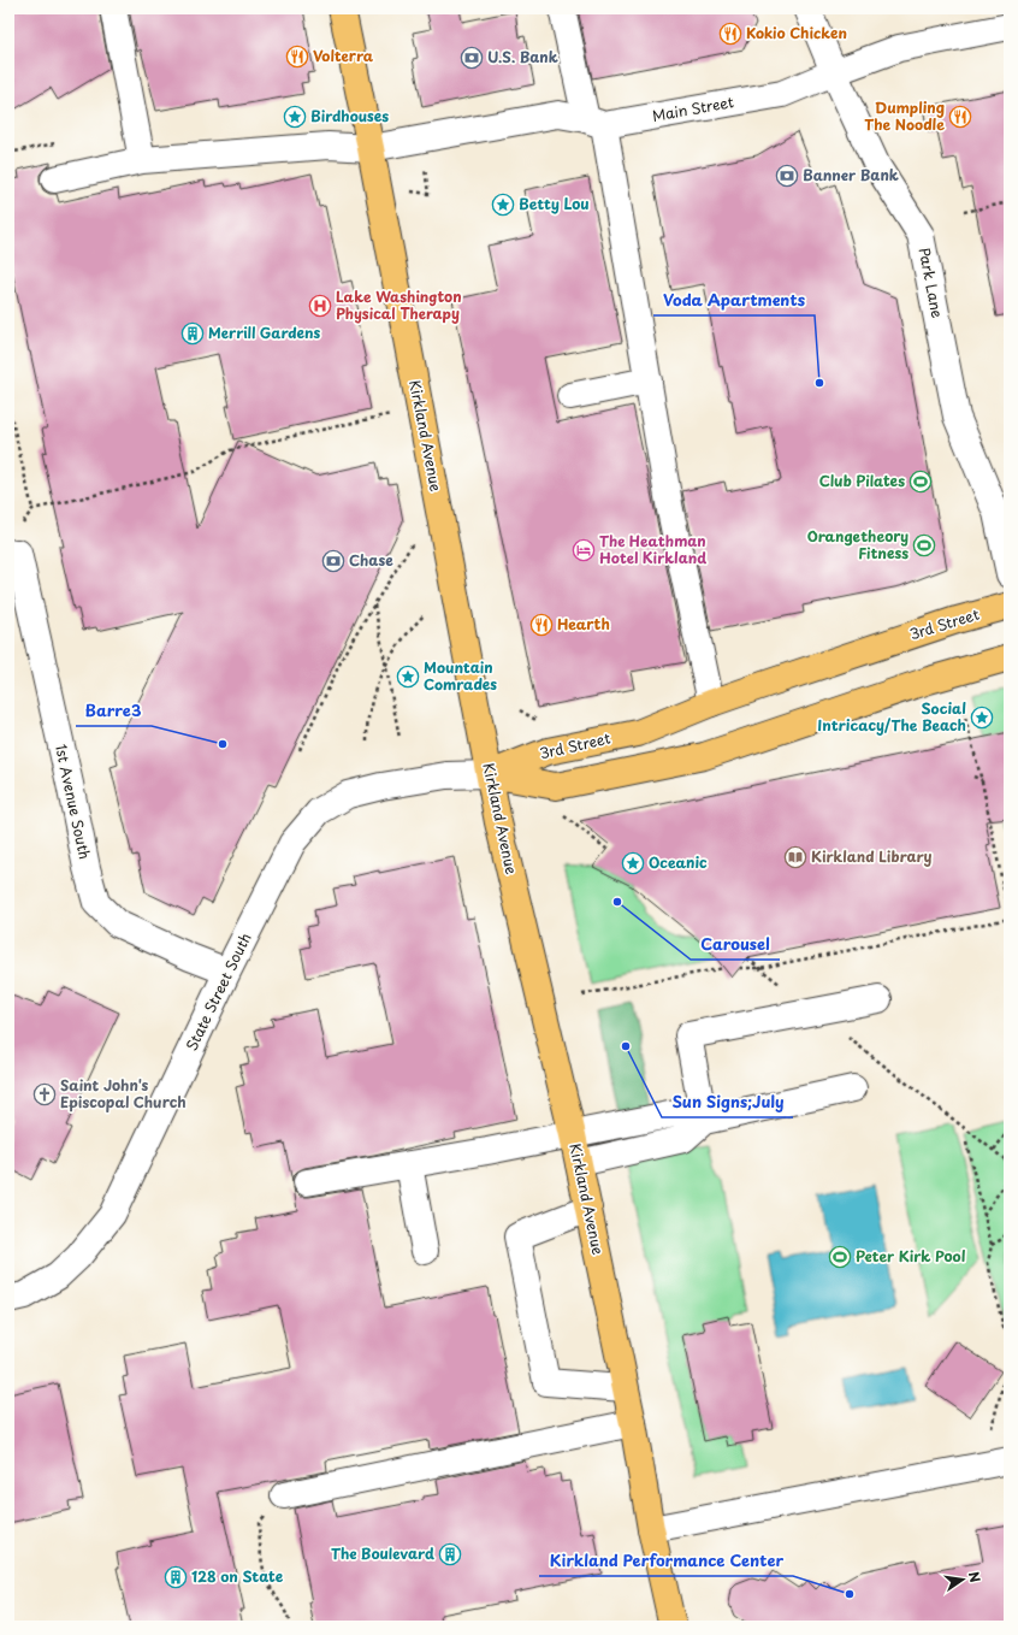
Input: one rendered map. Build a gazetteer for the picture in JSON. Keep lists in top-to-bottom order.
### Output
{
  "streets": {
    "main road": ["Kirkland Avenue", "3rd Street"],
    "street": [
      "Main Street",
      "Park Lane",
      "1st Avenue South",
      "State Street South"
    ]
  },
  "crossings": [
    ["Main Street", "Park Lane"],
    ["Main Street", "Kirkland Avenue"],
    ["Kirkland Avenue", "3rd Street"],
    ["Kirkland Avenue", "State Street South"],
    ["3rd Street", "State Street South"],
    ["1st Avenue South", "State Street South"]
  ],
  "places": {
    "restaurant": [
      "Kokio Chicken",
      "Volterra",
      "Dumpling The Noodle",
      "Hearth"
    ],
    "bank": ["U.S. Bank", "Banner Bank", "Chase"],
    "place": [
      "Birdhouses",
      "Betty Lou",
      "Mountain Comrades",
      "Social Intricacy/The Beach",
      "Oceanic"
    ],
    "hospital": ["Lake Washington Physical Therapy"],
    "building": ["Merrill Gardens", "The Boulevard", "128 on State"],
    "other": [
      "Voda Apartments",
      "Barre3",
      "Carousel",
      "Sun Signs;July",
      "Kirkland Performance Center"
    ],
    "sports": ["Club Pilates", "Orangetheory Fitness", "Peter Kirk Pool"],
    "hotel": ["The Heathman Hotel Kirkland"],
    "library": ["Kirkland Library"],
    "church": ["Saint John's Episcopal Church"]
  },
  "north": "right"
}
